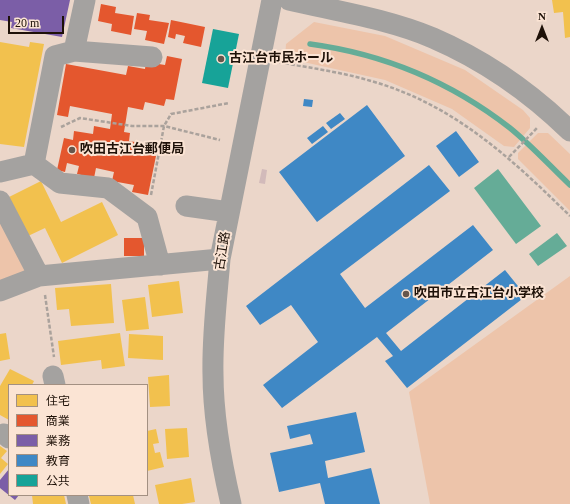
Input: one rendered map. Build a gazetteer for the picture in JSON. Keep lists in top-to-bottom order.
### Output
{
  "streets": {
    "street": ["古江路"]
  },
  "places": ["古江台市民ホール", "吹田古江台郵便局", "吹田市立古江台小学校"],
  "legend": [
    "住宅",
    "商業",
    "業務",
    "教育",
    "公共"
  ],
  "scale_bar": "20 m",
  "north": "top"
}
